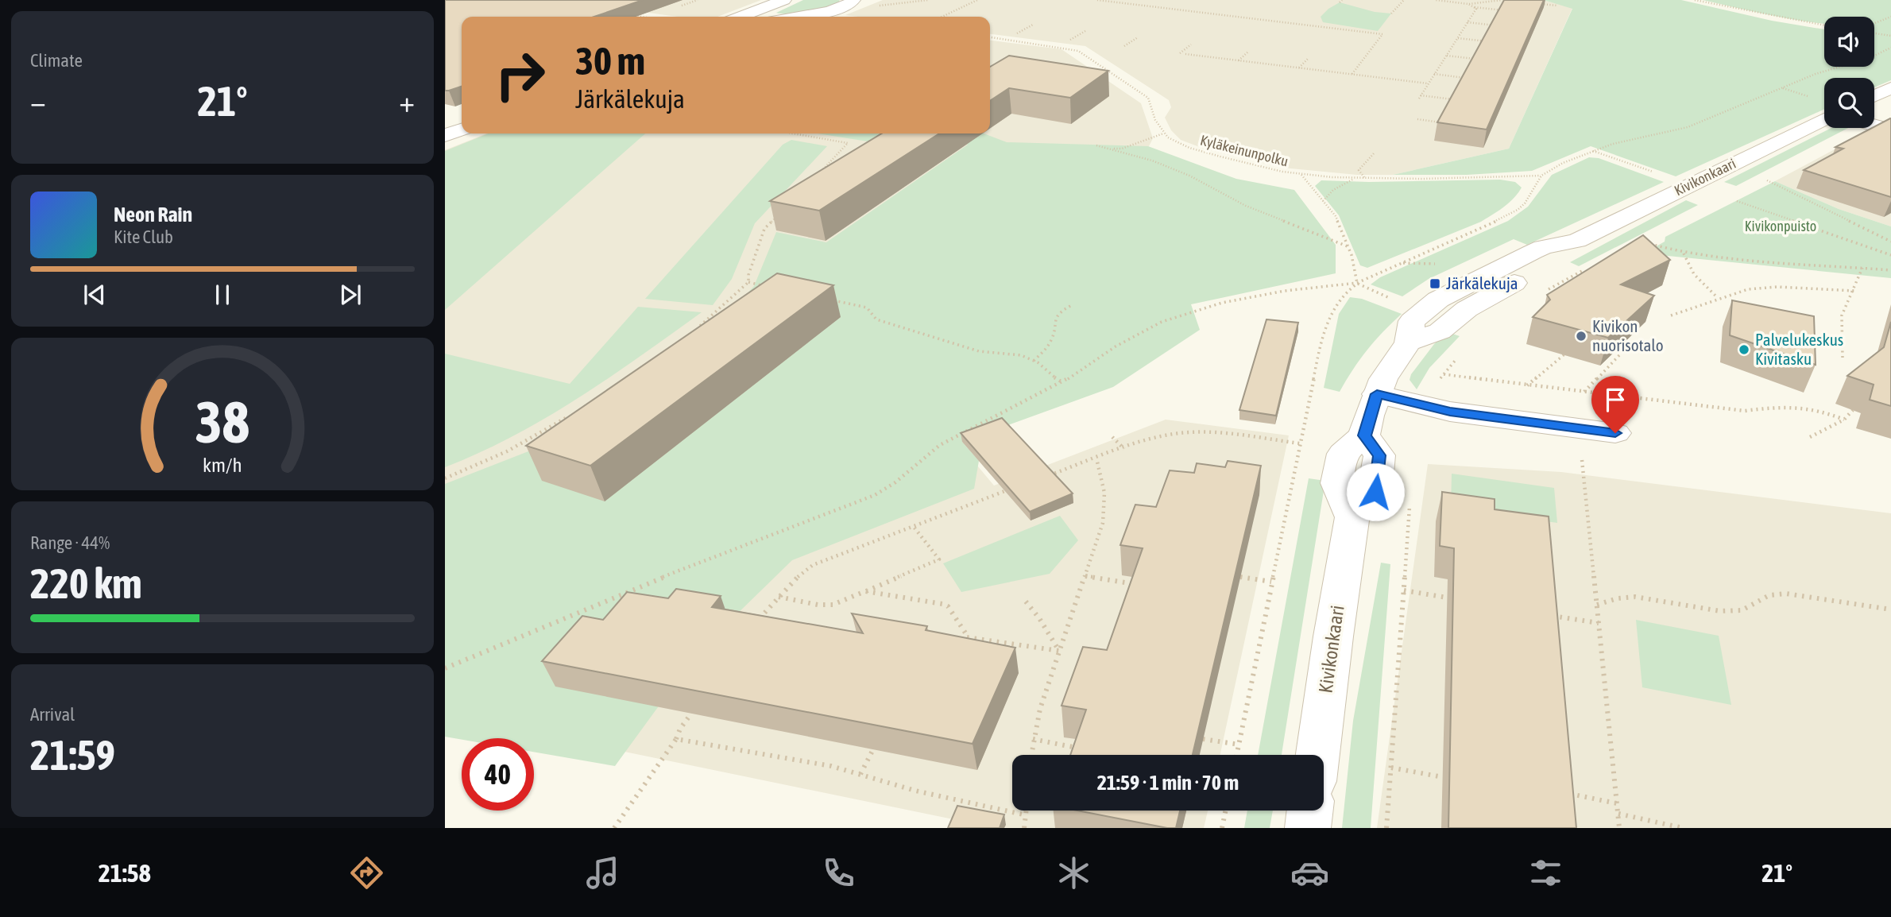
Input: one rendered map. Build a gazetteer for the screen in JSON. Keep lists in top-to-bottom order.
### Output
{
  "streets": {
    "street": ["Kivikonkaari"],
    "path": ["Kyläkeinunpolku"]
  },
  "parks": ["Kivikonpuisto"],
  "places": {
    "transit": ["Järkälekuja"],
    "other": ["Kivikon nuorisotalo", "Palvelukeskus Kivitasku"]
  },
  "page": {
    "tile": [
      "Climate",
      ["Range · 44%", "220 km"],
      ["Arrival", "21:59"]
    ],
    "turn": ["30 m", "Järkälekuja"],
    "heat": ["−", "21°", "+"],
    "song": ["Neon Rain", "Kite Club"],
    "limit": "40",
    "trip": "21:59 · 1 min · 70 m",
    "tabs": ["21:58", "21°"],
    "gauge": ["38", "km/h"]
  }
}
